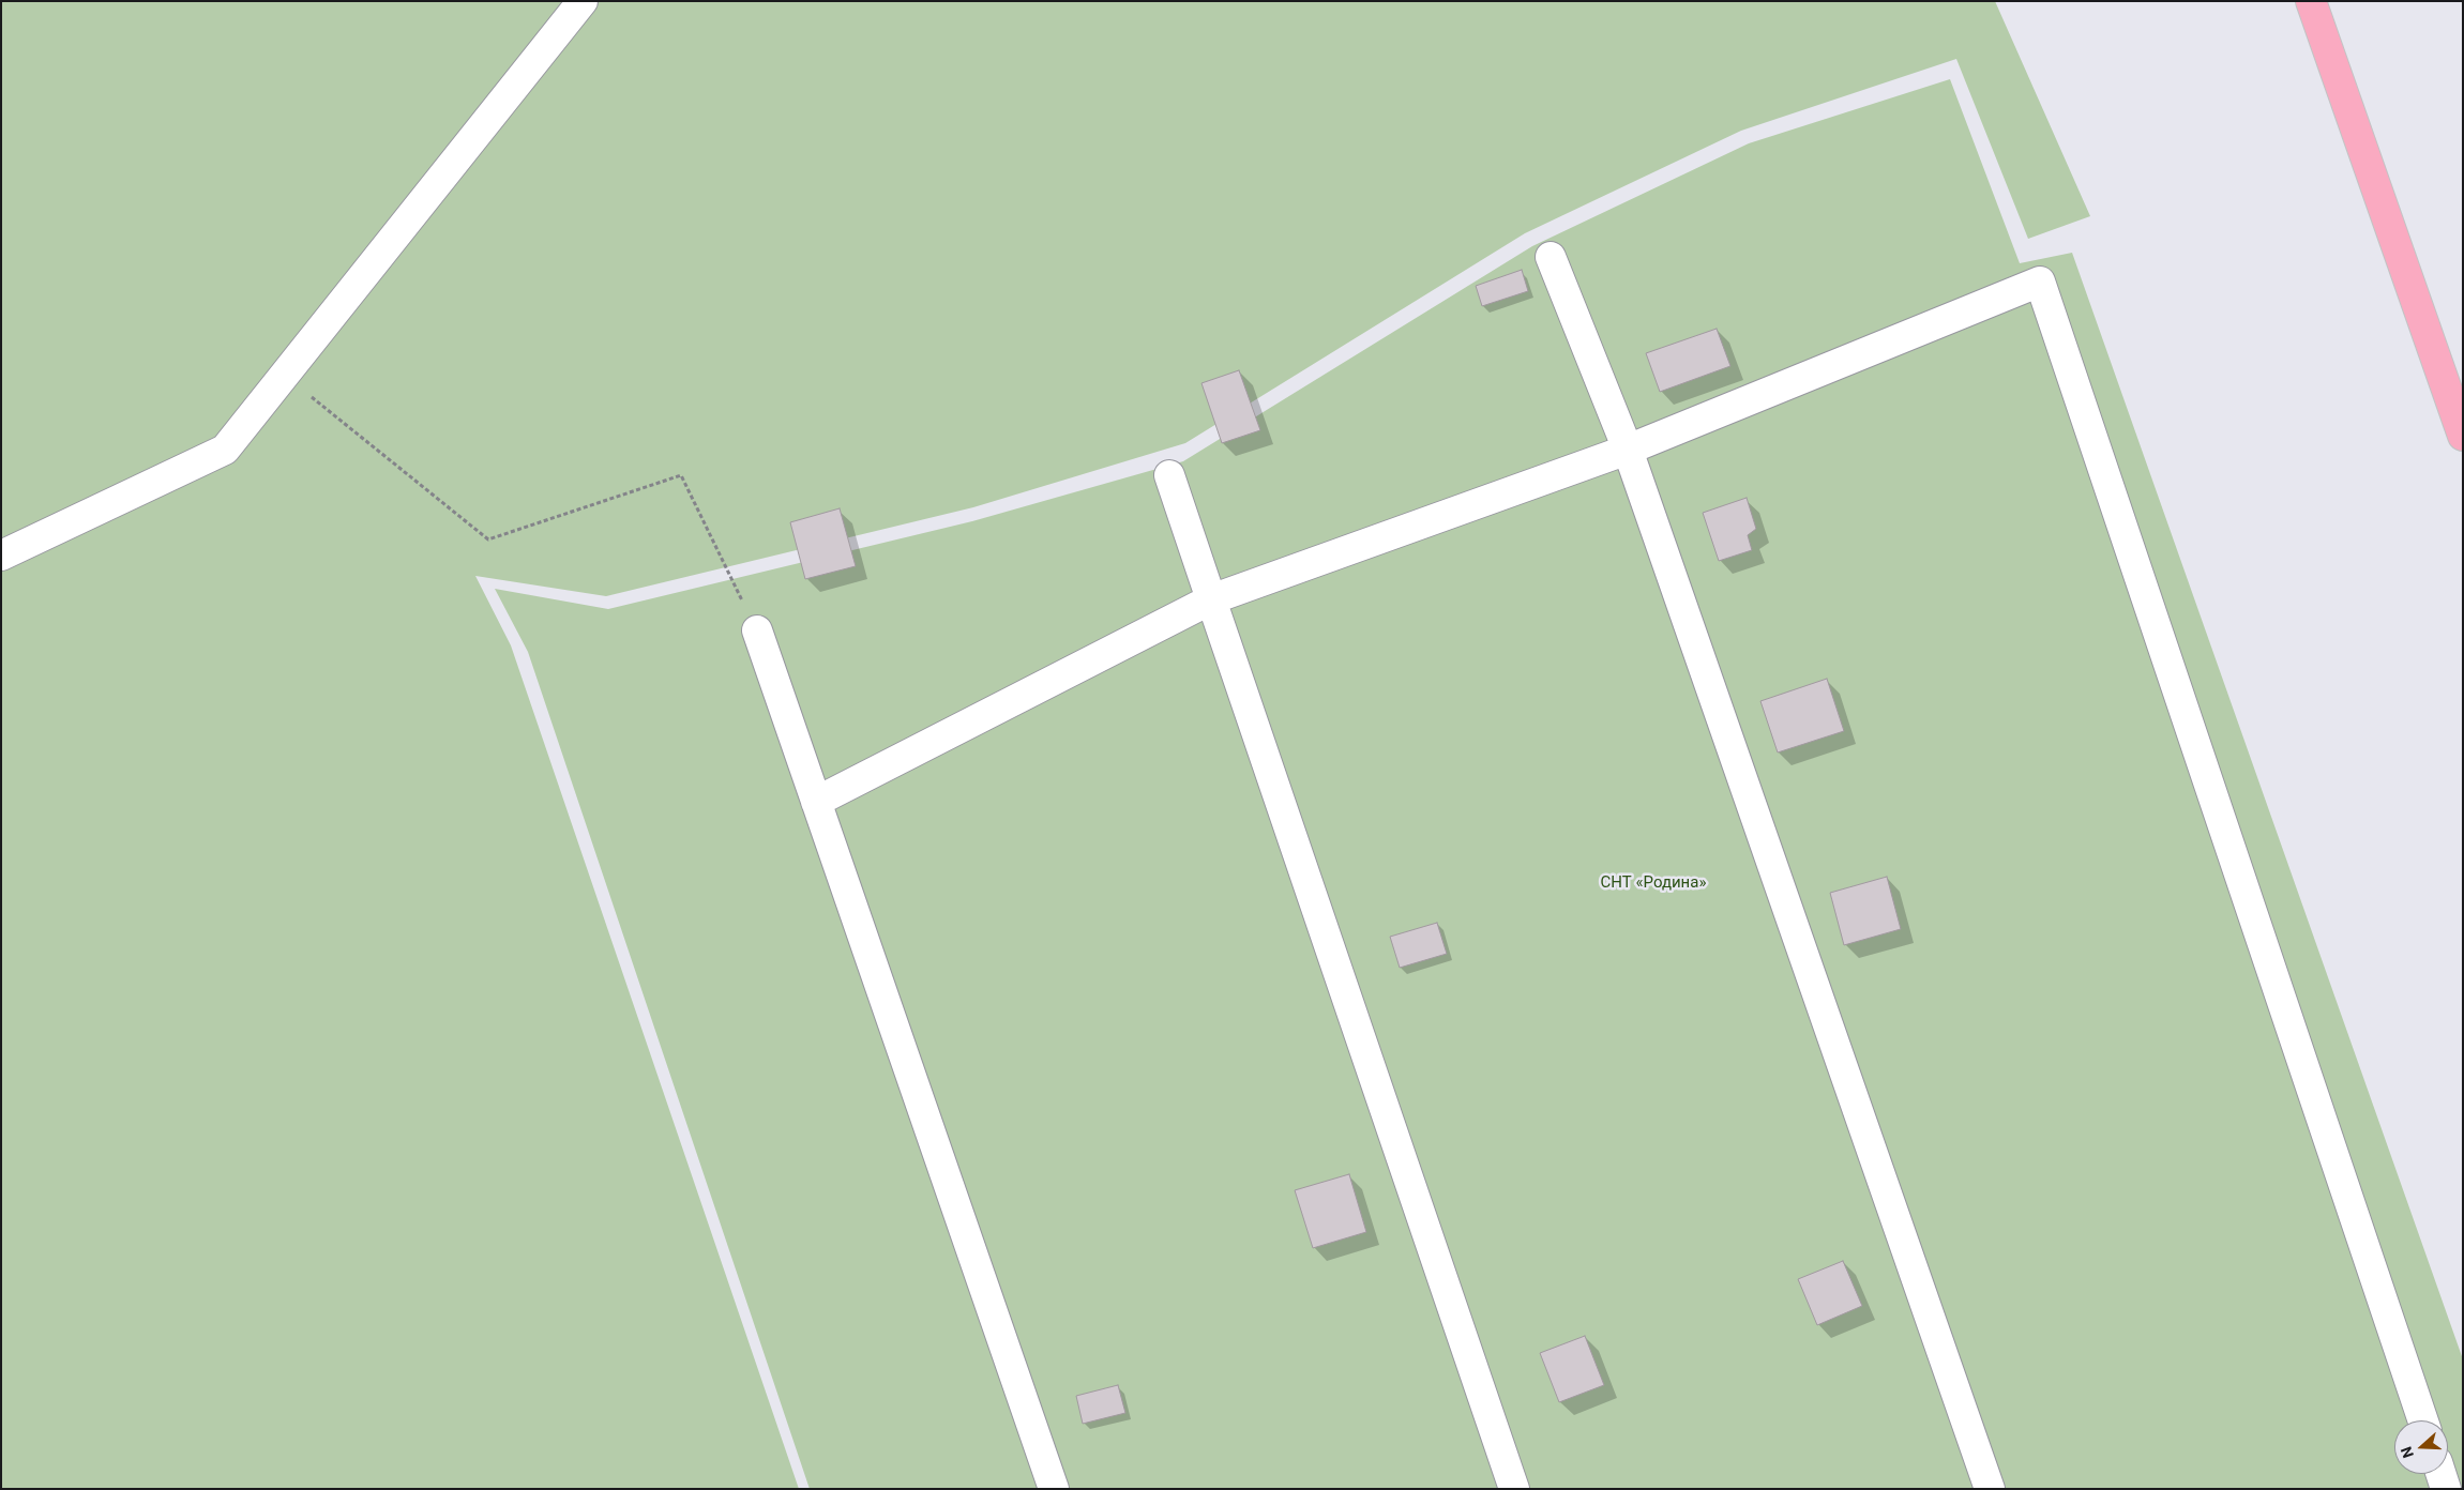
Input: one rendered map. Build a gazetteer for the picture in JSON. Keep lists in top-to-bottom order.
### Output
{
  "parks": ["СНТ «Родина»"],
  "north": "left"
}
